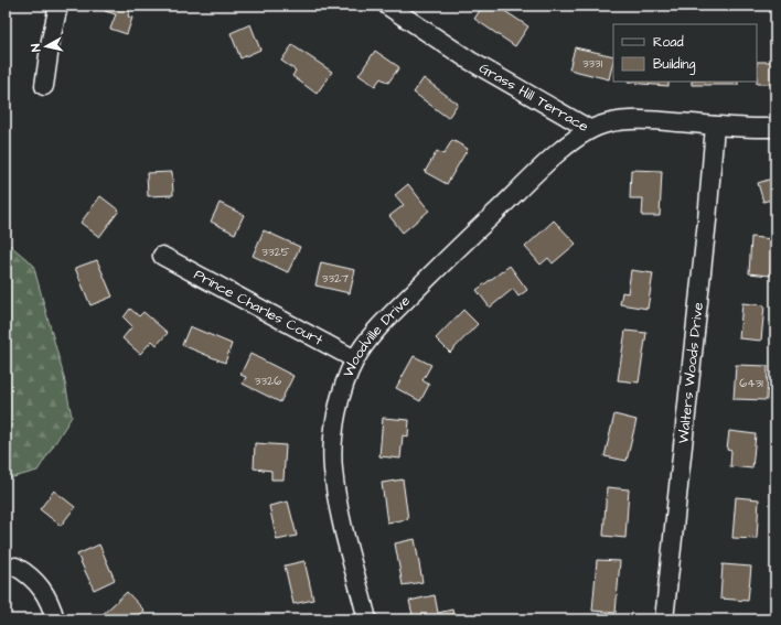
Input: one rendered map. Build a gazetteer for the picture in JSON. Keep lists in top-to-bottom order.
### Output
{
  "streets": {
    "street": [
      "Grass Hill Terrace",
      "Prince Charles Court",
      "Woodville Drive",
      "Walters Woods Drive"
    ]
  },
  "crossings": [
    ["Grass Hill Terrace", "Woodville Drive"],
    ["Grass Hill Terrace", "Walters Woods Drive"],
    ["Prince Charles Court", "Woodville Drive"]
  ],
  "house_numbers": [
    "3331",
    "3325",
    "3327",
    "3326",
    "6431"
  ],
  "legend": ["Road", "Building"],
  "north": "left"
}
